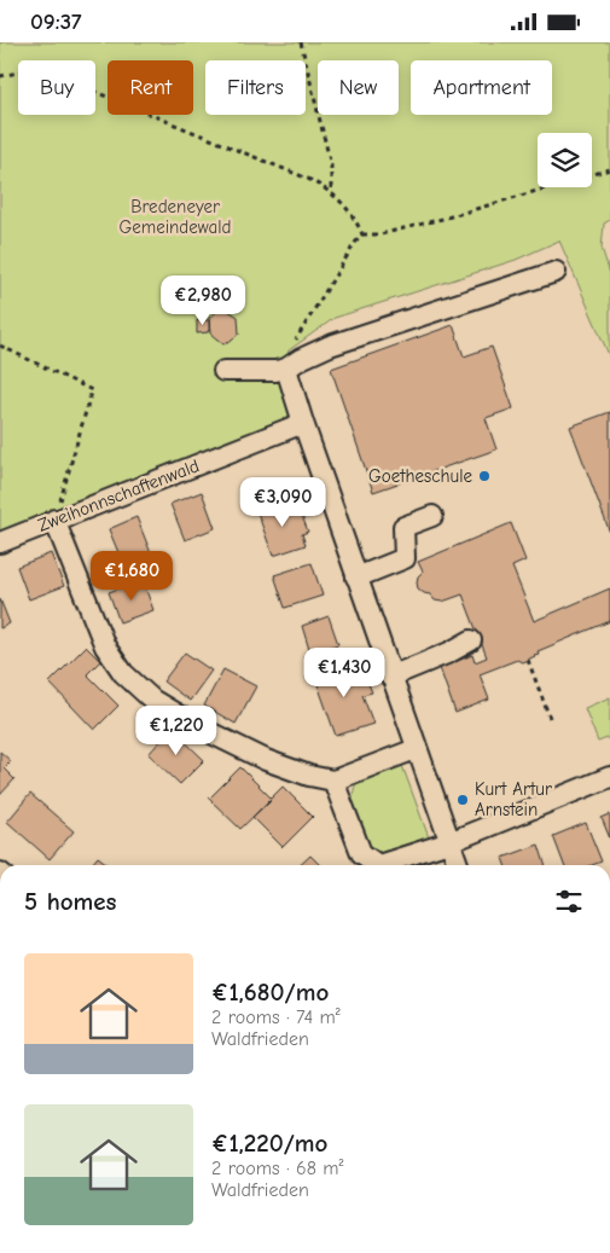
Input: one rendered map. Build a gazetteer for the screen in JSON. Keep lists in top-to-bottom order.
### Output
{
  "streets": {
    "street": ["Zweihonnschaftenwald"]
  },
  "parks": ["Bredeneyer Gemeindewald"],
  "places": ["Goetheschule", "Kurt Artur Arnstein"],
  "page": {
    "status": "09:37",
    "chip": [
      "Buy",
      "Rent",
      "Filters",
      "New",
      "Apartment"
    ],
    "price": [
      "€2,980",
      "€3,090",
      "€1,680",
      "€1,430",
      "€1,220"
    ],
    "heading": "5 homes",
    "list": [
      {
        "name": "€1,680/mo",
        "note": "2 rooms · 74 m² · Waldfrieden"
      },
      {
        "name": "€1,220/mo",
        "note": "2 rooms · 68 m² · Waldfrieden"
      }
    ]
  }
}
